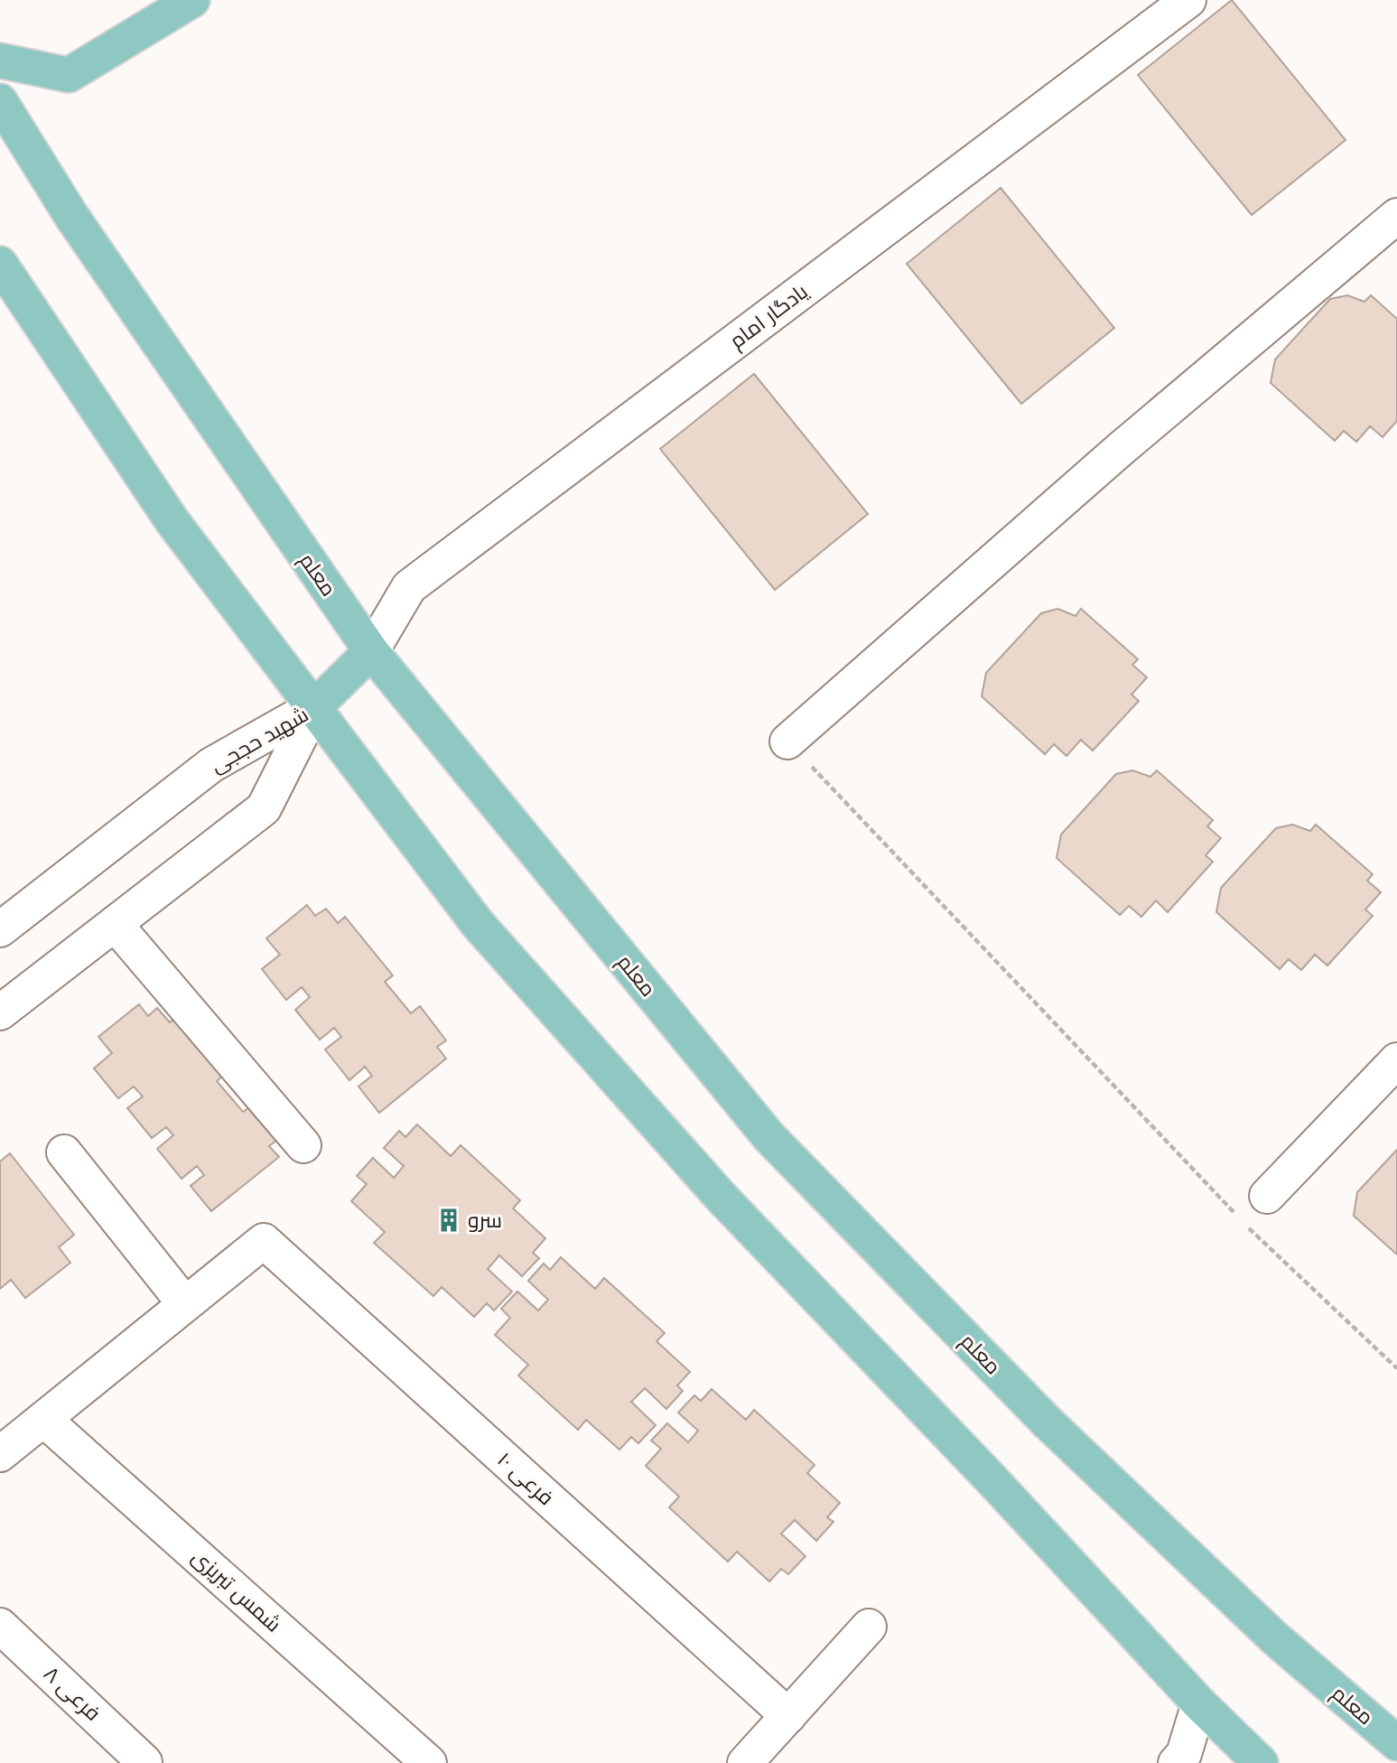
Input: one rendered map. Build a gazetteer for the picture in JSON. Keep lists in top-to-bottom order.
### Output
{
  "streets": {
    "main road": ["معلم"],
    "street": [
      "یادگار امام",
      "شهید حججی",
      "فرعی ۱۰",
      "شمس تبریزی",
      "فرعی ۸"
    ]
  },
  "crossings": [
    ["یادگار امام", "معلم"]
  ],
  "places": {
    "building": ["سرو"]
  }
}
